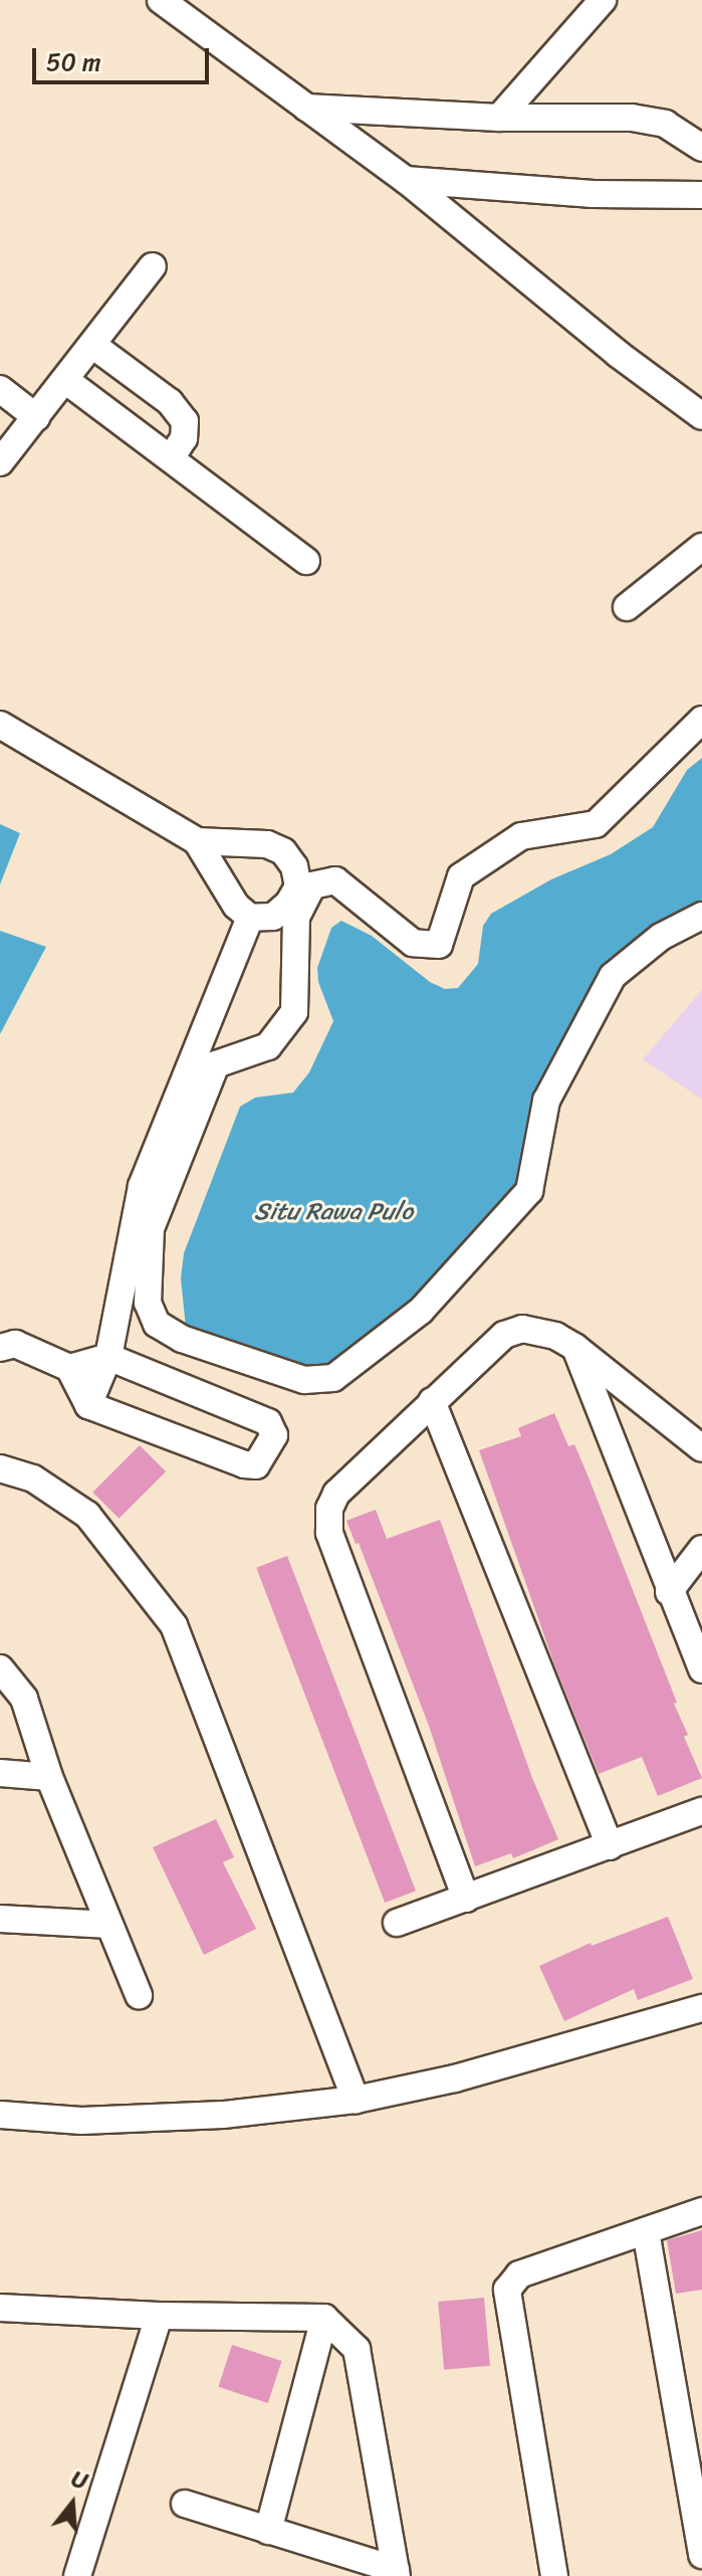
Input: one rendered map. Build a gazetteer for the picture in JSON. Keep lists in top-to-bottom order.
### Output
{
  "water": ["Situ Rawa Pulo"],
  "scale_bar": "50 m",
  "north": "top"
}
